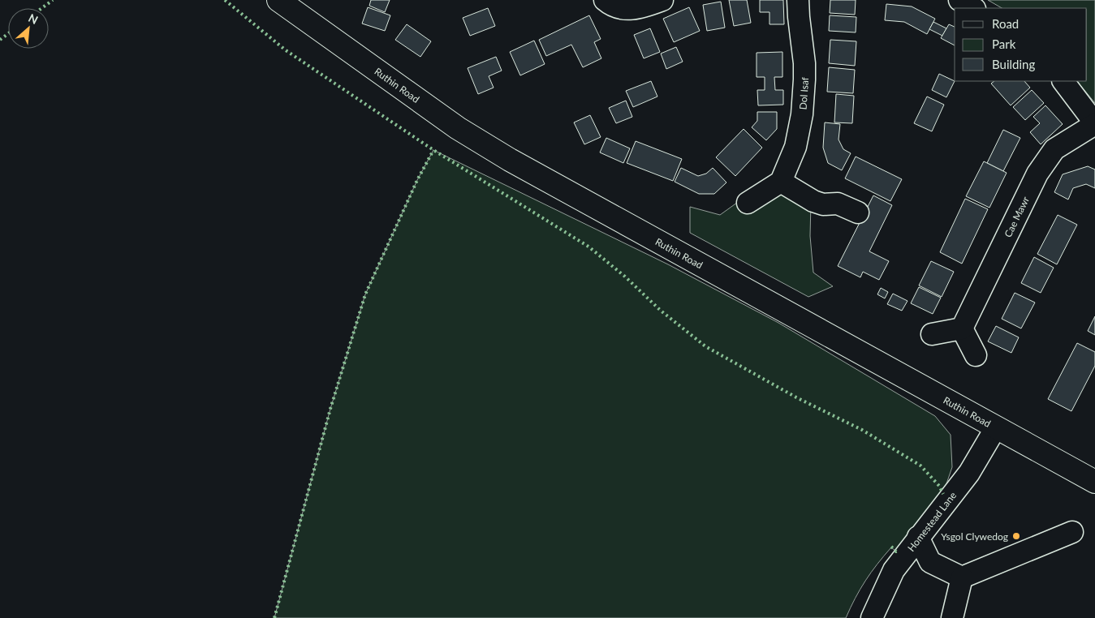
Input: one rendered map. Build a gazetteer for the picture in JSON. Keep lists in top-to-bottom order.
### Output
{
  "streets": {
    "main road": ["Ruthin Road"],
    "street": ["Dol Isaf", "Cae Mawr", "Homestead Lane"]
  },
  "crossings": [
    ["Ruthin Road", "Homestead Lane"]
  ],
  "places": ["Ysgol Clywedog"],
  "legend": ["Road", "Park", "Building"],
  "north": "top right"
}
